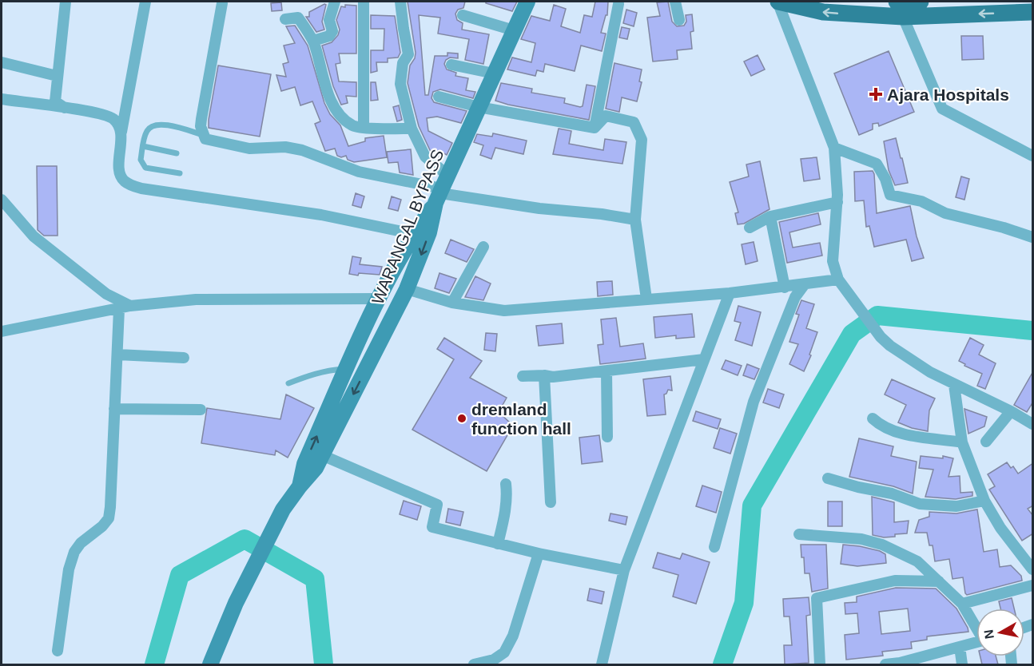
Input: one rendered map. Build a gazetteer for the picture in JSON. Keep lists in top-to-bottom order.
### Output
{
  "streets": {
    "main road": ["WARANGAL BYPASS"]
  },
  "places": {
    "health": ["Ajara Hospitals"],
    "other": ["dremland function hall"]
  },
  "north": "left"
}
